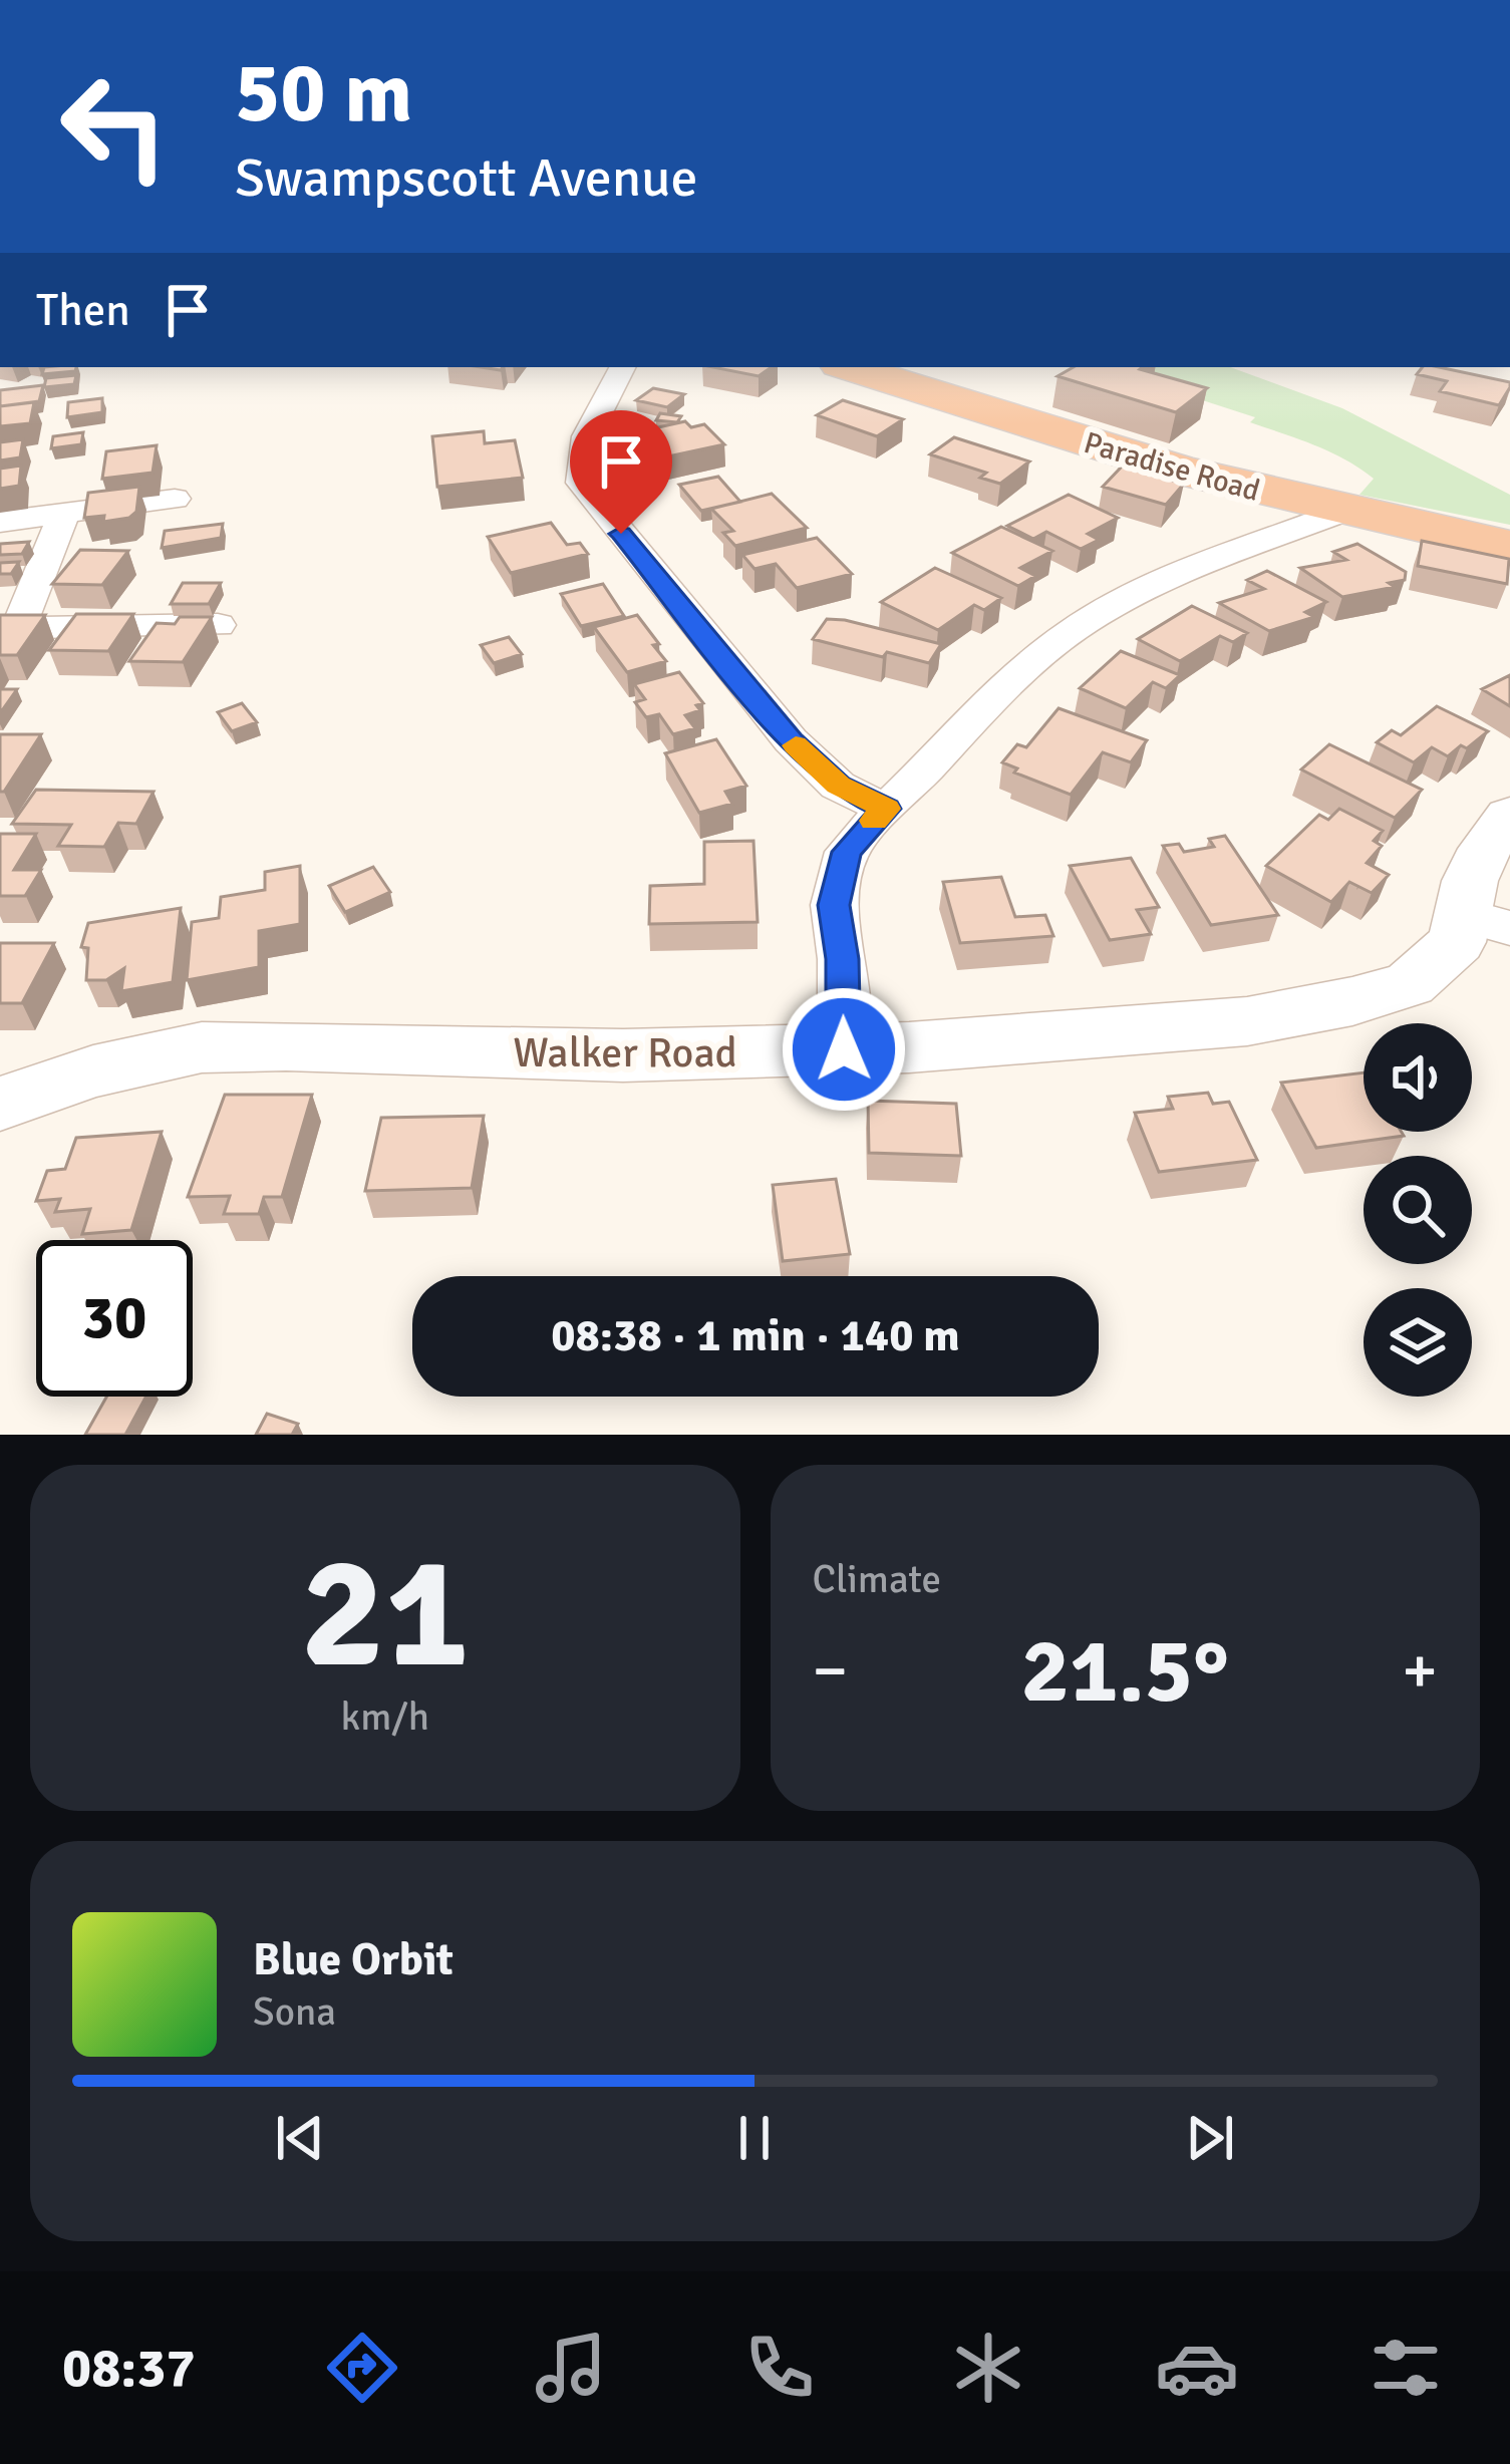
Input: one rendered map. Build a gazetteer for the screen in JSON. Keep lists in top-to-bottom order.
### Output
{
  "streets": {
    "highway": ["Paradise Road"],
    "street": ["Walker Road"]
  },
  "page": {
    "turn": ["50 m", "Swampscott Avenue"],
    "then": "Then",
    "limit": "30",
    "trip": "08:38 · 1 min · 140 m",
    "tile": [
      ["21", "km/h"],
      "Climate"
    ],
    "heat": ["−", "21.5°", "+"],
    "song": ["Blue Orbit", "Sona"],
    "tabs": "08:37"
  }
}
